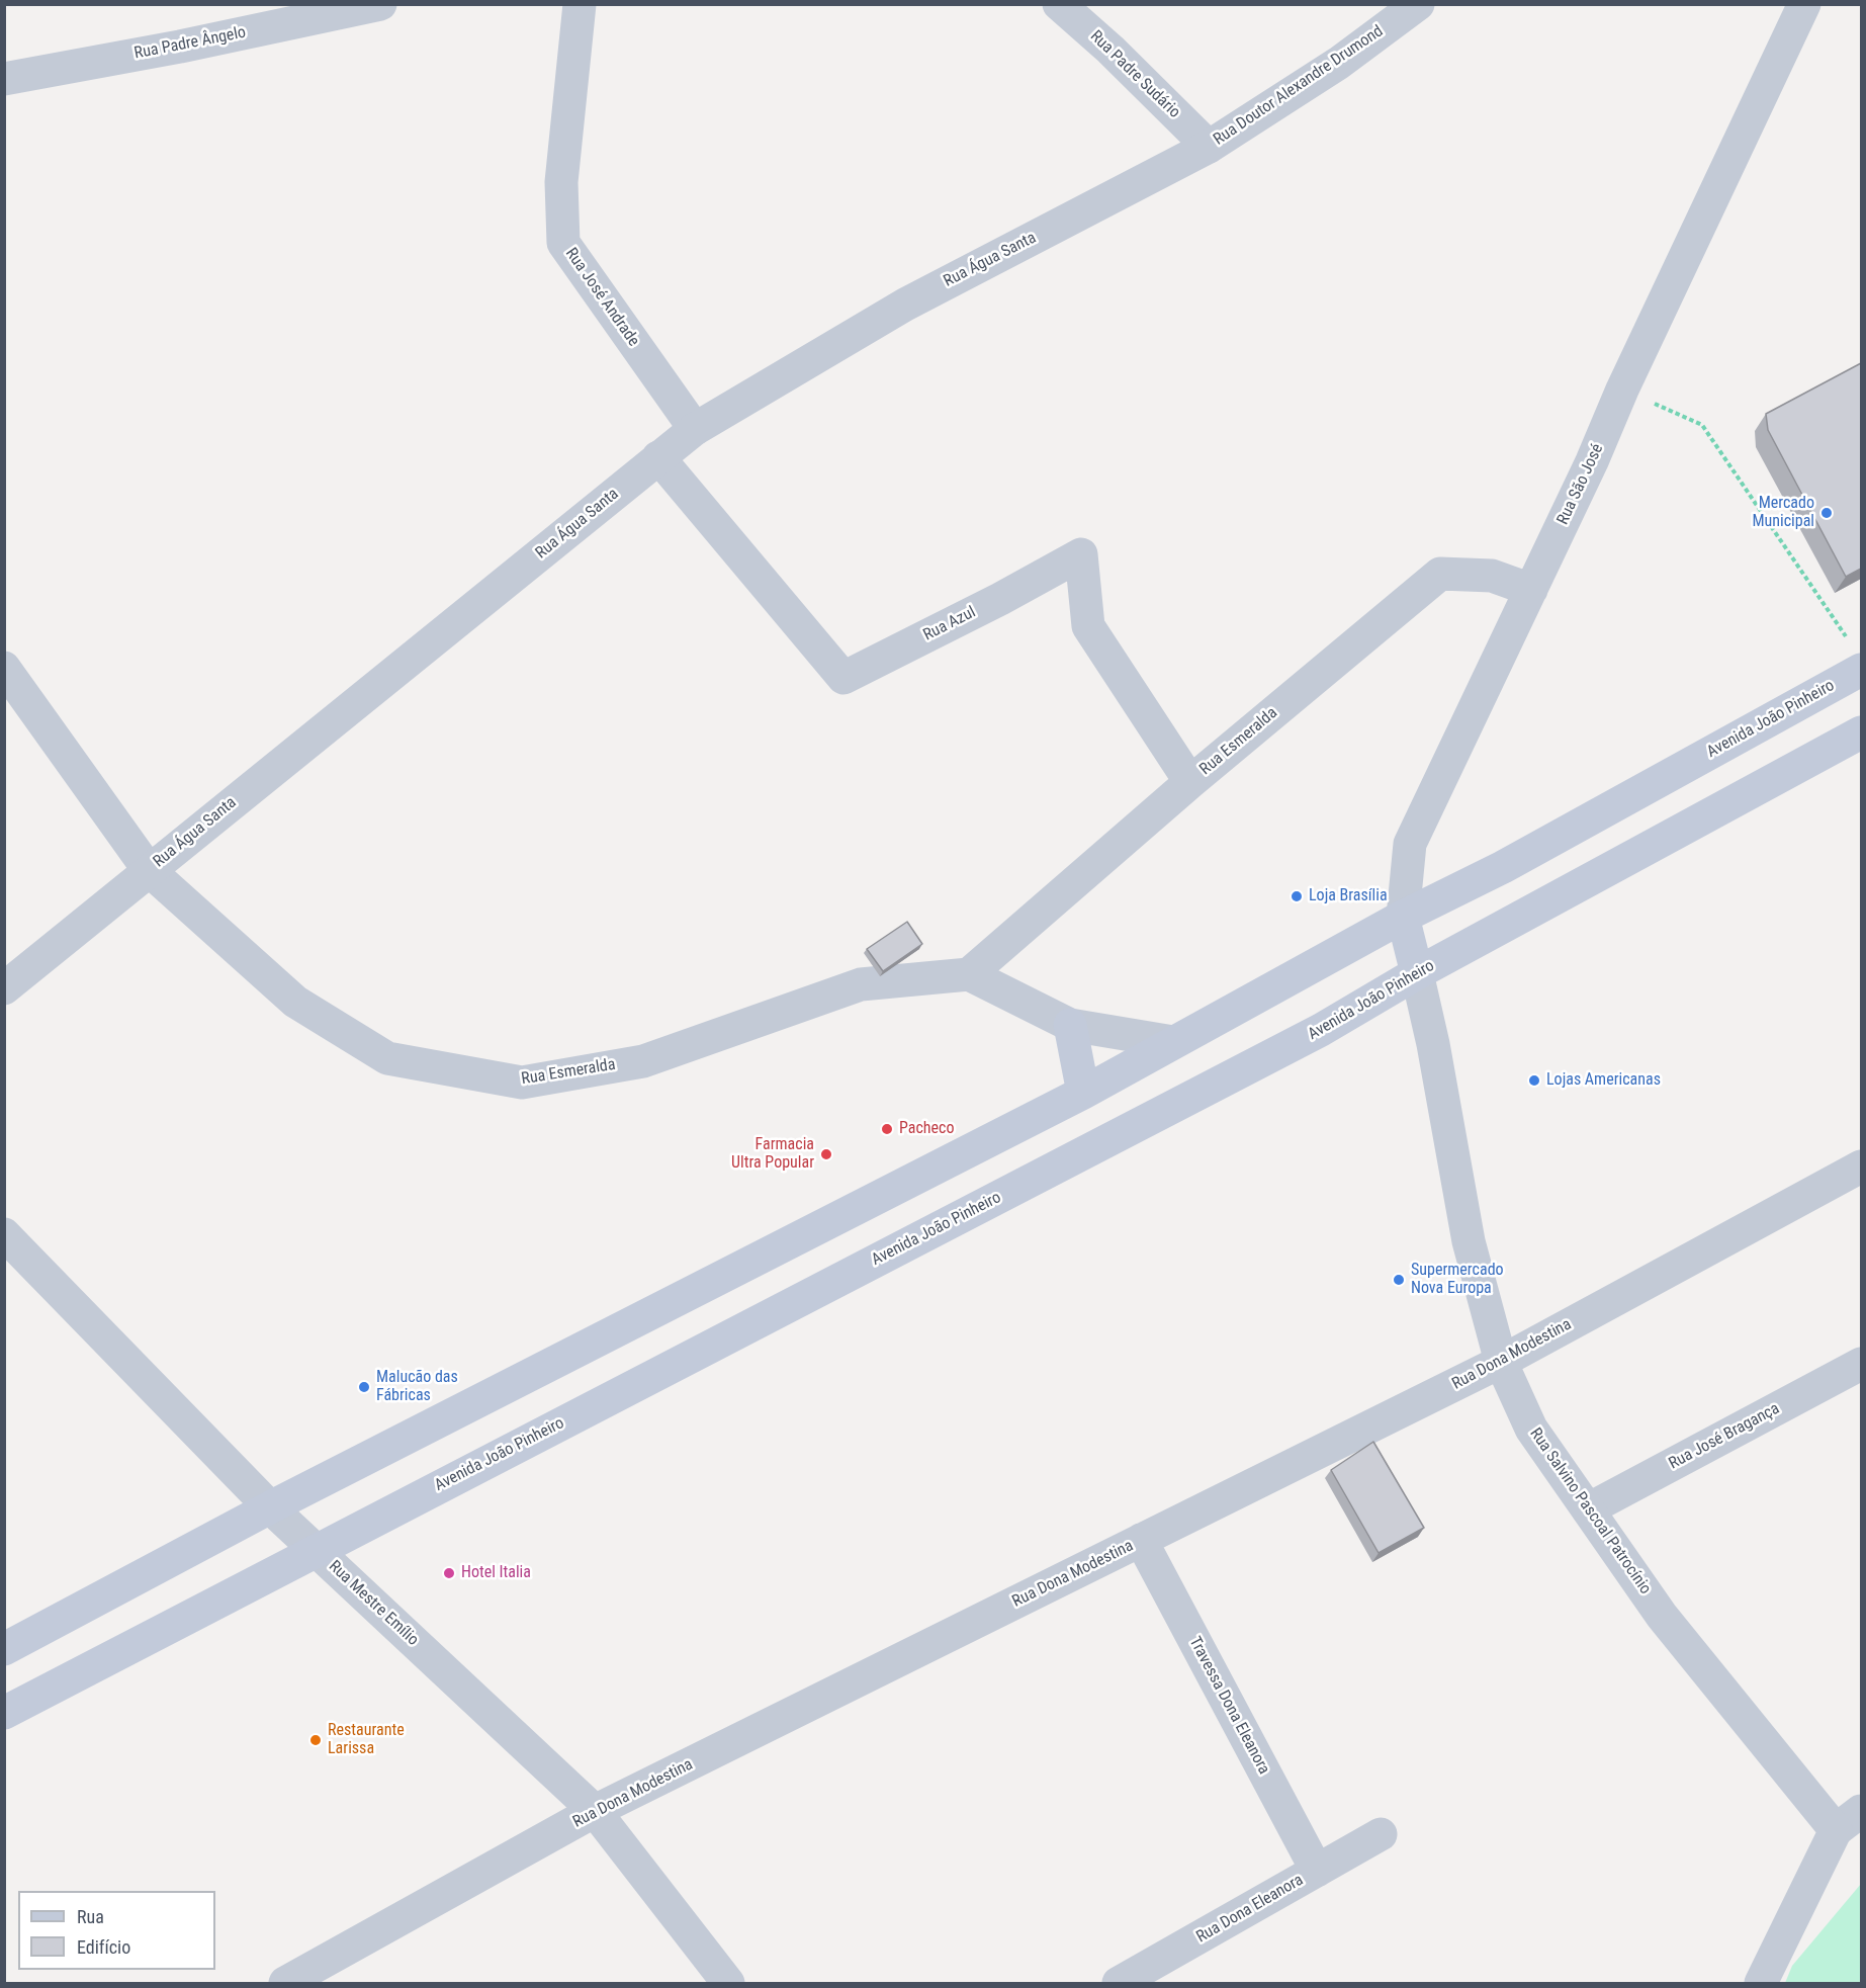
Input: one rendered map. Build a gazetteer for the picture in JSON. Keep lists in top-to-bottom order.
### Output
{
  "streets": {
    "main road": ["Rua São José", "Avenida João Pinheiro"],
    "street": [
      "Rua Padre Ângelo",
      "Rua Padre Sudário",
      "Rua Doutor Alexandre Drumond",
      "Rua Água Santa",
      "Rua José Andrade",
      "Rua Azul",
      "Rua Esmeralda",
      "Rua Dona Modestina",
      "Rua José Bragança",
      "Rua Salvino Pascoal Patrocínio",
      "Rua Mestre Emílio",
      "Travessa Dona Eleanora",
      "Rua Dona Eleanora"
    ]
  },
  "crossings": [
    ["Rua Padre Sudário", "Rua Doutor Alexandre Drumond"],
    ["Rua Padre Sudário", "Rua Água Santa"],
    ["Rua Doutor Alexandre Drumond", "Rua Água Santa"],
    ["Rua Água Santa", "Rua José Andrade"],
    ["Rua Água Santa", "Rua Azul"],
    ["Rua Água Santa", "Rua Esmeralda"],
    ["Rua São José", "Avenida João Pinheiro"],
    ["Rua São José", "Rua Esmeralda"],
    ["Rua São José", "Rua Salvino Pascoal Patrocínio"],
    ["Rua Azul", "Rua Esmeralda"],
    ["Avenida João Pinheiro", "Rua Salvino Pascoal Patrocínio"],
    ["Avenida João Pinheiro", "Rua Mestre Emílio"],
    ["Rua Dona Modestina", "Rua Salvino Pascoal Patrocínio"],
    ["Rua Dona Modestina", "Rua Mestre Emílio"],
    ["Rua Dona Modestina", "Travessa Dona Eleanora"],
    ["Rua José Bragança", "Rua Salvino Pascoal Patrocínio"],
    ["Travessa Dona Eleanora", "Rua Dona Eleanora"]
  ],
  "places": [
    "Mercado Municipal",
    "Loja Brasília",
    "Lojas Americanas",
    "Pacheco",
    "Farmacia Ultra Popular",
    "Supermercado Nova Europa",
    "Malucão das Fábricas",
    "Hotel Italia",
    "Restaurante Larissa"
  ],
  "legend": ["Rua", "Edifício"]
}
